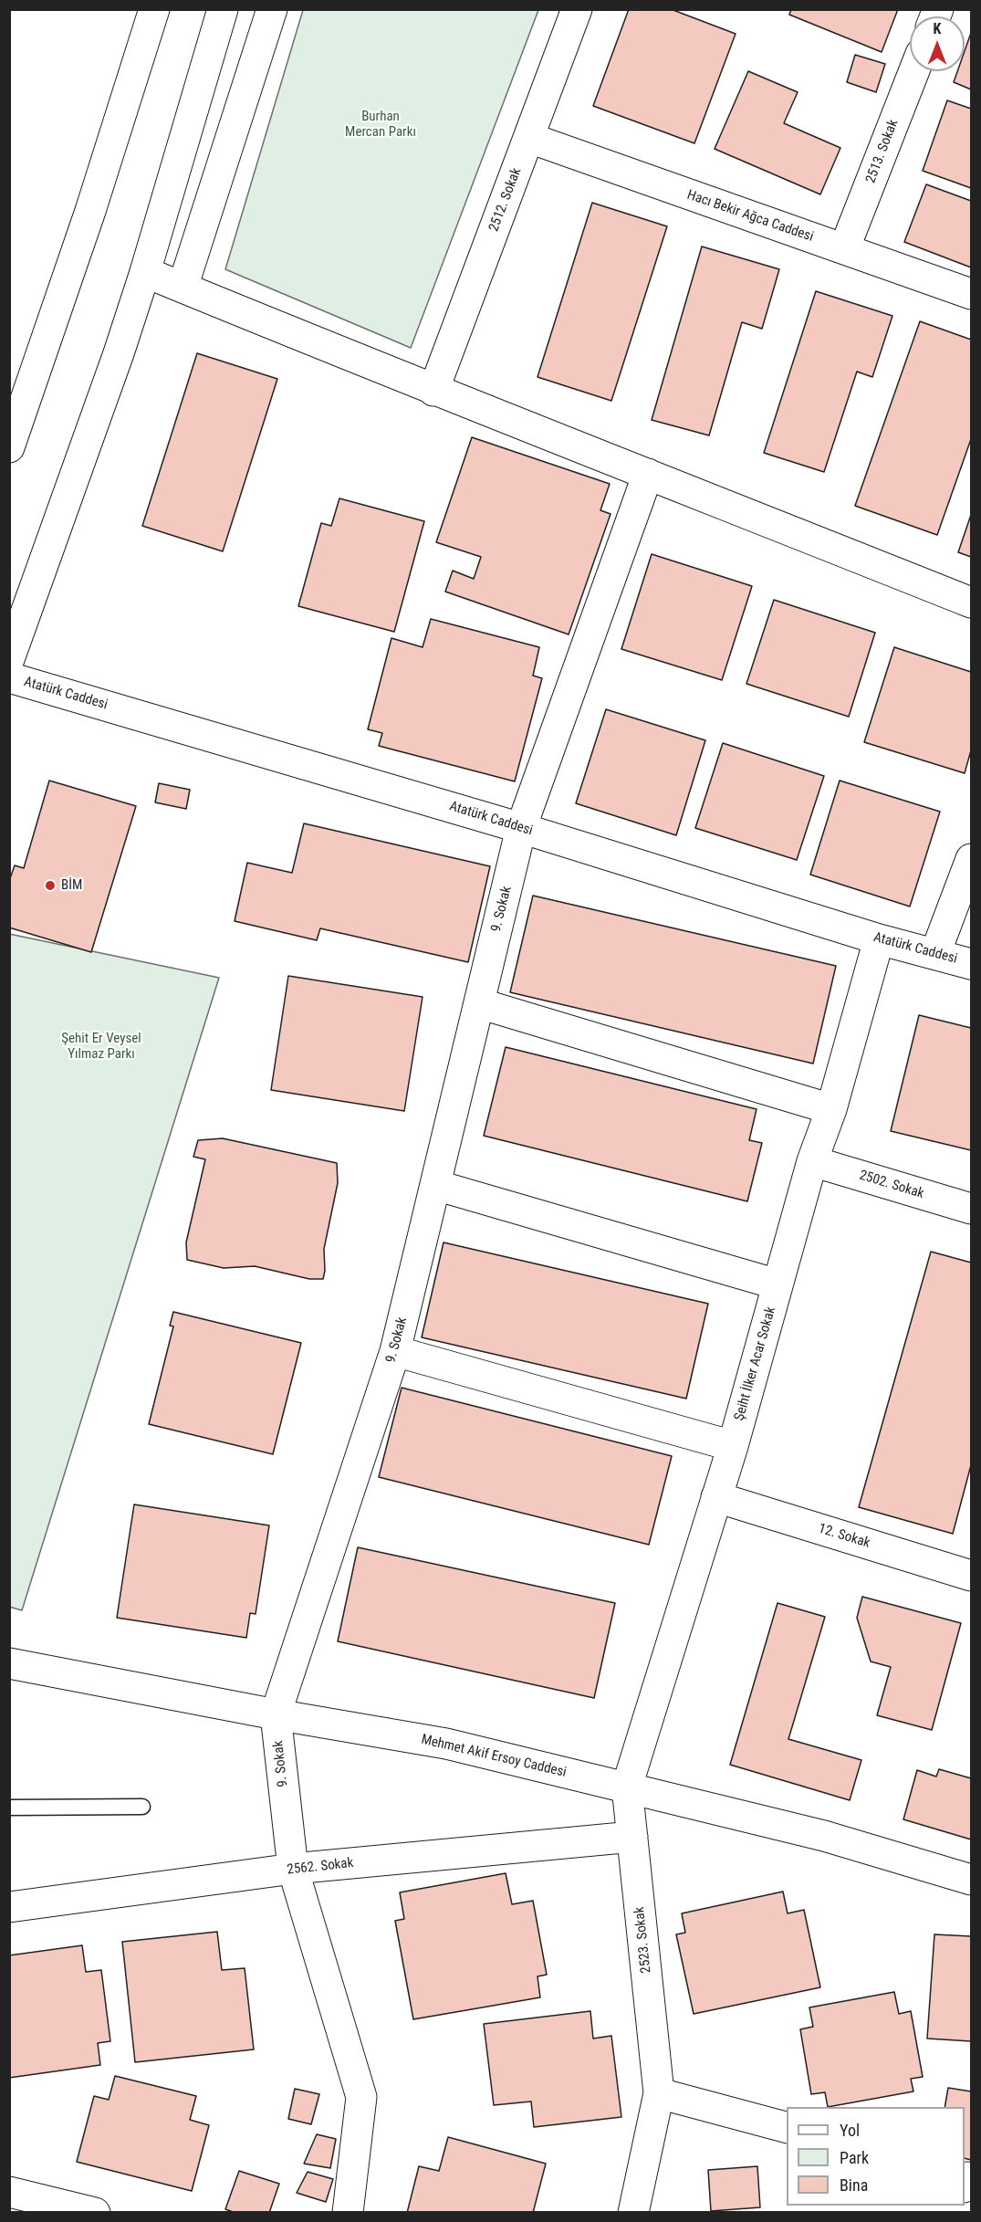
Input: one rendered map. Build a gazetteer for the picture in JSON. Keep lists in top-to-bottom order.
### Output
{
  "streets": {
    "main road": [
      "2513. Sokak",
      "2512. Sokak",
      "Hacı Bekir Ağca Caddesi",
      "Atatürk Caddesi",
      "9. Sokak",
      "2502. Sokak",
      "Şeiht İlker Acar Sokak",
      "12. Sokak",
      "Mehmet Akif Ersoy Caddesi",
      "2562. Sokak",
      "2523. Sokak"
    ]
  },
  "crossings": [
    ["2513. Sokak", "Hacı Bekir Ağca Caddesi"],
    ["2512. Sokak", "Hacı Bekir Ağca Caddesi"],
    ["Atatürk Caddesi", "9. Sokak"],
    ["Atatürk Caddesi", "Şeiht İlker Acar Sokak"],
    ["9. Sokak", "Mehmet Akif Ersoy Caddesi"],
    ["9. Sokak", "2562. Sokak"],
    ["2502. Sokak", "Şeiht İlker Acar Sokak"],
    ["Şeiht İlker Acar Sokak", "12. Sokak"],
    ["Şeiht İlker Acar Sokak", "Mehmet Akif Ersoy Caddesi"],
    ["Şeiht İlker Acar Sokak", "2523. Sokak"],
    ["Mehmet Akif Ersoy Caddesi", "2523. Sokak"],
    ["2562. Sokak", "2523. Sokak"]
  ],
  "parks": ["Burhan Mercan Parkı", "Şehit Er Veysel Yılmaz Parkı"],
  "places": ["BİM"],
  "legend": ["Yol", "Park", "Bina"],
  "north": "top"
}
